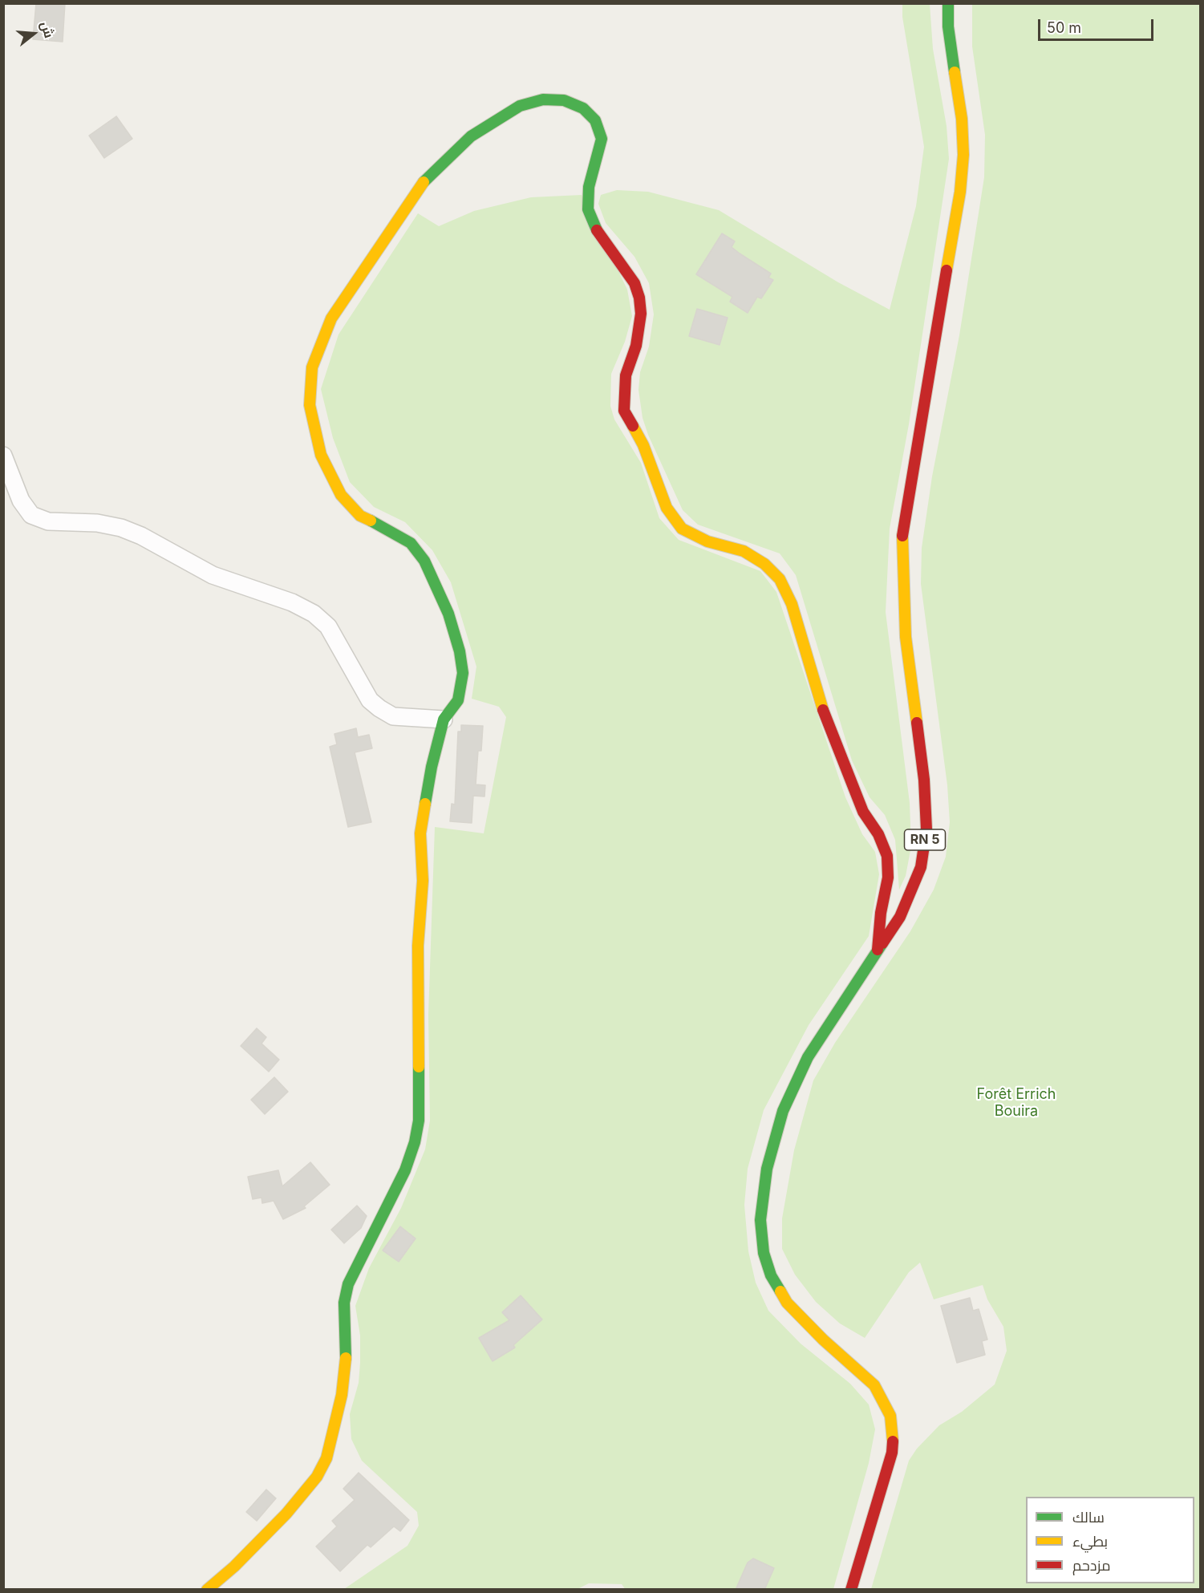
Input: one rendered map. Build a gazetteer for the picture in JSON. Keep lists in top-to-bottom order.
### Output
{
  "streets": {
    "street": ["RN 5"]
  },
  "parks": ["Forêt Errich Bouira"],
  "legend": ["سالك", "بطيء", "مزدحم"],
  "scale_bar": "50 m",
  "north": "right"
}
